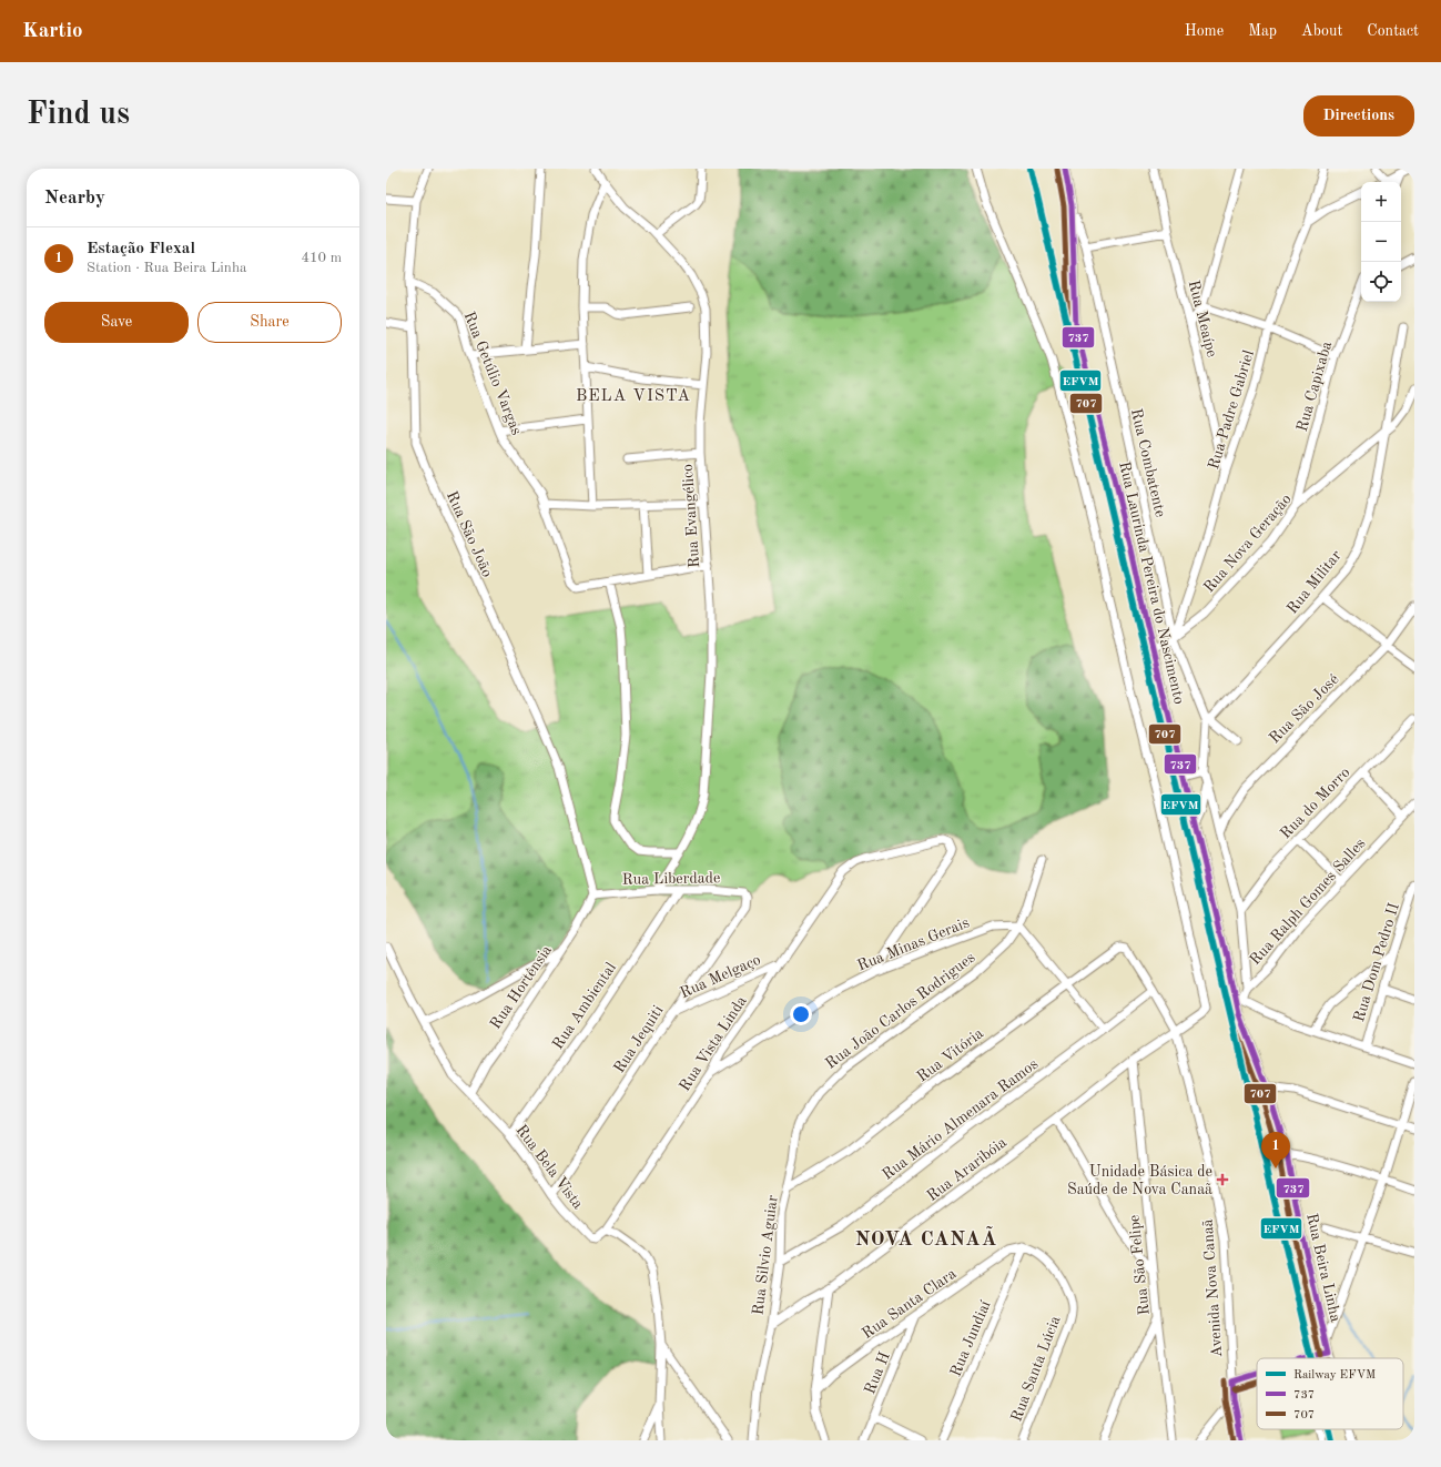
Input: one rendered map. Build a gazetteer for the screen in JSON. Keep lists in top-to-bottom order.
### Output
{
  "streets": {
    "street": [
      "Rua Meaípe",
      "Rua Getúlio Vargas",
      "Rua Capixaba",
      "Rua Padre Gabriel",
      "Rua Combatente",
      "Rua Evangélico",
      "Rua São João",
      "Rua Nova Geração",
      "Rua Militar",
      "Rua Laurinda Pereira do Nascimento",
      "Rua São José",
      "Rua do Morro",
      "Rua Liberdade",
      "Rua Ralph Gomes Salles",
      "Rua Minas Gerais",
      "Rua Dom Pedro II",
      "Rua Melgaço",
      "Rua Hortênsia",
      "Rua Ambiental",
      "Rua João Carlos Rodrigues",
      "Rua Jequiti",
      "Rua Vista Linda",
      "Rua Vitória",
      "Rua Mário Almenara Ramos",
      "Rua Bela Vista",
      "Rua Araribóia",
      "Rua Silvio Aguiar",
      "Rua São Felipe",
      "Rua Beira Linha",
      "Avenida Nova Canaã",
      "Rua Santa Clara",
      "Rua Jundiaí",
      "Rua Santa Lúcia",
      "Rua H"
    ]
  },
  "crossings": [
    ["Rua Meaípe", "Rua Padre Gabriel"],
    ["Rua Getúlio Vargas", "Rua São João"],
    ["Rua Capixaba", "Rua Nova Geração"],
    ["Rua Padre Gabriel", "Rua Combatente"],
    ["Rua Padre Gabriel", "Rua Nova Geração"],
    ["Rua Combatente", "Rua Nova Geração"],
    ["Rua Combatente", "Rua Militar"],
    ["Rua Combatente", "Rua Laurinda Pereira do Nascimento"],
    ["Rua Evangélico", "Rua Liberdade"],
    ["Rua São João", "Rua Liberdade"],
    ["Rua São João", "Rua Hortênsia"],
    ["Rua Nova Geração", "Rua Militar"],
    ["Rua Laurinda Pereira do Nascimento", "Rua Ralph Gomes Salles"],
    ["Rua Laurinda Pereira do Nascimento", "Rua Beira Linha"],
    ["Rua Liberdade", "Rua Hortênsia"],
    ["Rua Liberdade", "Rua Ambiental"],
    ["Rua Liberdade", "Rua Jequiti"],
    ["Rua Ralph Gomes Salles", "Rua Beira Linha"],
    ["Rua Minas Gerais", "Rua João Carlos Rodrigues"],
    ["Rua Minas Gerais", "Rua Vista Linda"],
    ["Rua Melgaço", "Rua Jequiti"],
    ["Rua Melgaço", "Rua Vista Linda"],
    ["Rua Hortênsia", "Rua Bela Vista"],
    ["Rua Ambiental", "Rua Bela Vista"],
    ["Rua João Carlos Rodrigues", "Rua Vitória"],
    ["Rua João Carlos Rodrigues", "Rua Silvio Aguiar"],
    ["Rua Jequiti", "Rua Bela Vista"],
    ["Rua Vista Linda", "Rua Bela Vista"],
    ["Rua Vitória", "Rua Silvio Aguiar"],
    ["Rua Vitória", "Avenida Nova Canaã"],
    ["Rua Mário Almenara Ramos", "Rua Silvio Aguiar"],
    ["Rua Mário Almenara Ramos", "Avenida Nova Canaã"],
    ["Rua Araribóia", "Rua Silvio Aguiar"],
    ["Rua Araribóia", "Rua São Felipe"],
    ["Rua Araribóia", "Avenida Nova Canaã"],
    ["Rua Santa Clara", "Rua Jundiaí"],
    ["Rua Santa Clara", "Rua Santa Lúcia"],
    ["Rua Santa Clara", "Rua H"],
    ["Rua Jundiaí", "Rua Santa Lúcia"]
  ],
  "districts": ["BELA VISTA", "NOVA CANAÃ"],
  "places": {
    "health": ["Unidade Básica de Saúde de Nova Canaã"]
  },
  "lines": ["rail line EFVM", "transit line 737", "transit line 707"],
  "legend": ["Railway EFVM", "737", "707"],
  "page": {
    "header": "Kartio",
    "nav": [
      "Home",
      "Map",
      "About",
      "Contact"
    ],
    "buttons": [
      "Directions",
      ["Save", "Share"]
    ],
    "title": "Find us",
    "heading": "Nearby",
    "map_buttons": ["+", "−"],
    "list": [
      {
        "mark": "1",
        "name": "Estação Flexal",
        "note": "Station · Rua Beira Linha",
        "value": "410 m"
      }
    ],
    "pins": "1"
  }
}
